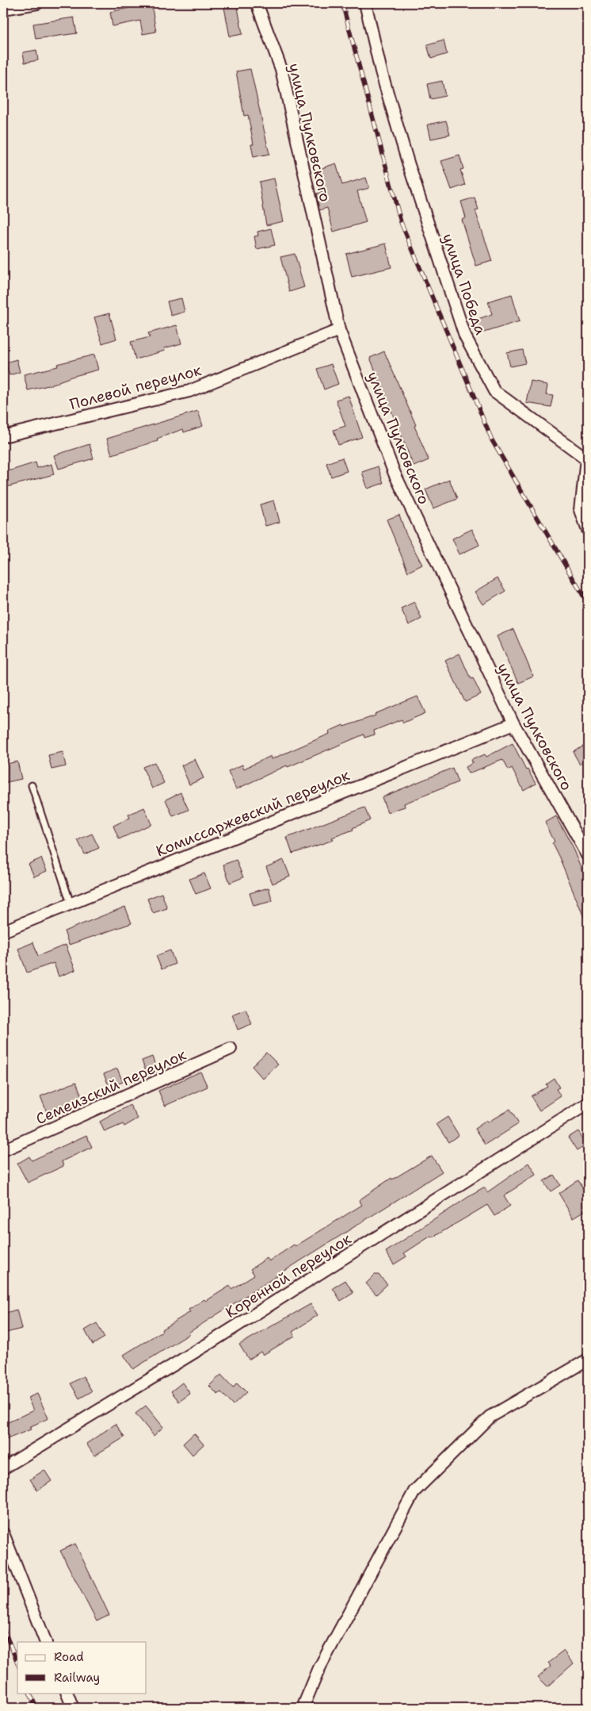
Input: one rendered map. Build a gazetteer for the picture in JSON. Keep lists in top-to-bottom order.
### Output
{
  "streets": {
    "street": [
      "улица Пулковского",
      "улица Победа",
      "Полевой переулок",
      "Комиссаржевский переулок",
      "Семеизский переулок",
      "Коренной переулок"
    ]
  },
  "crossings": [
    ["улица Пулковского", "Полевой переулок"],
    ["улица Пулковского", "Комиссаржевский переулок"]
  ],
  "legend": ["Road", "Railway"]
}
